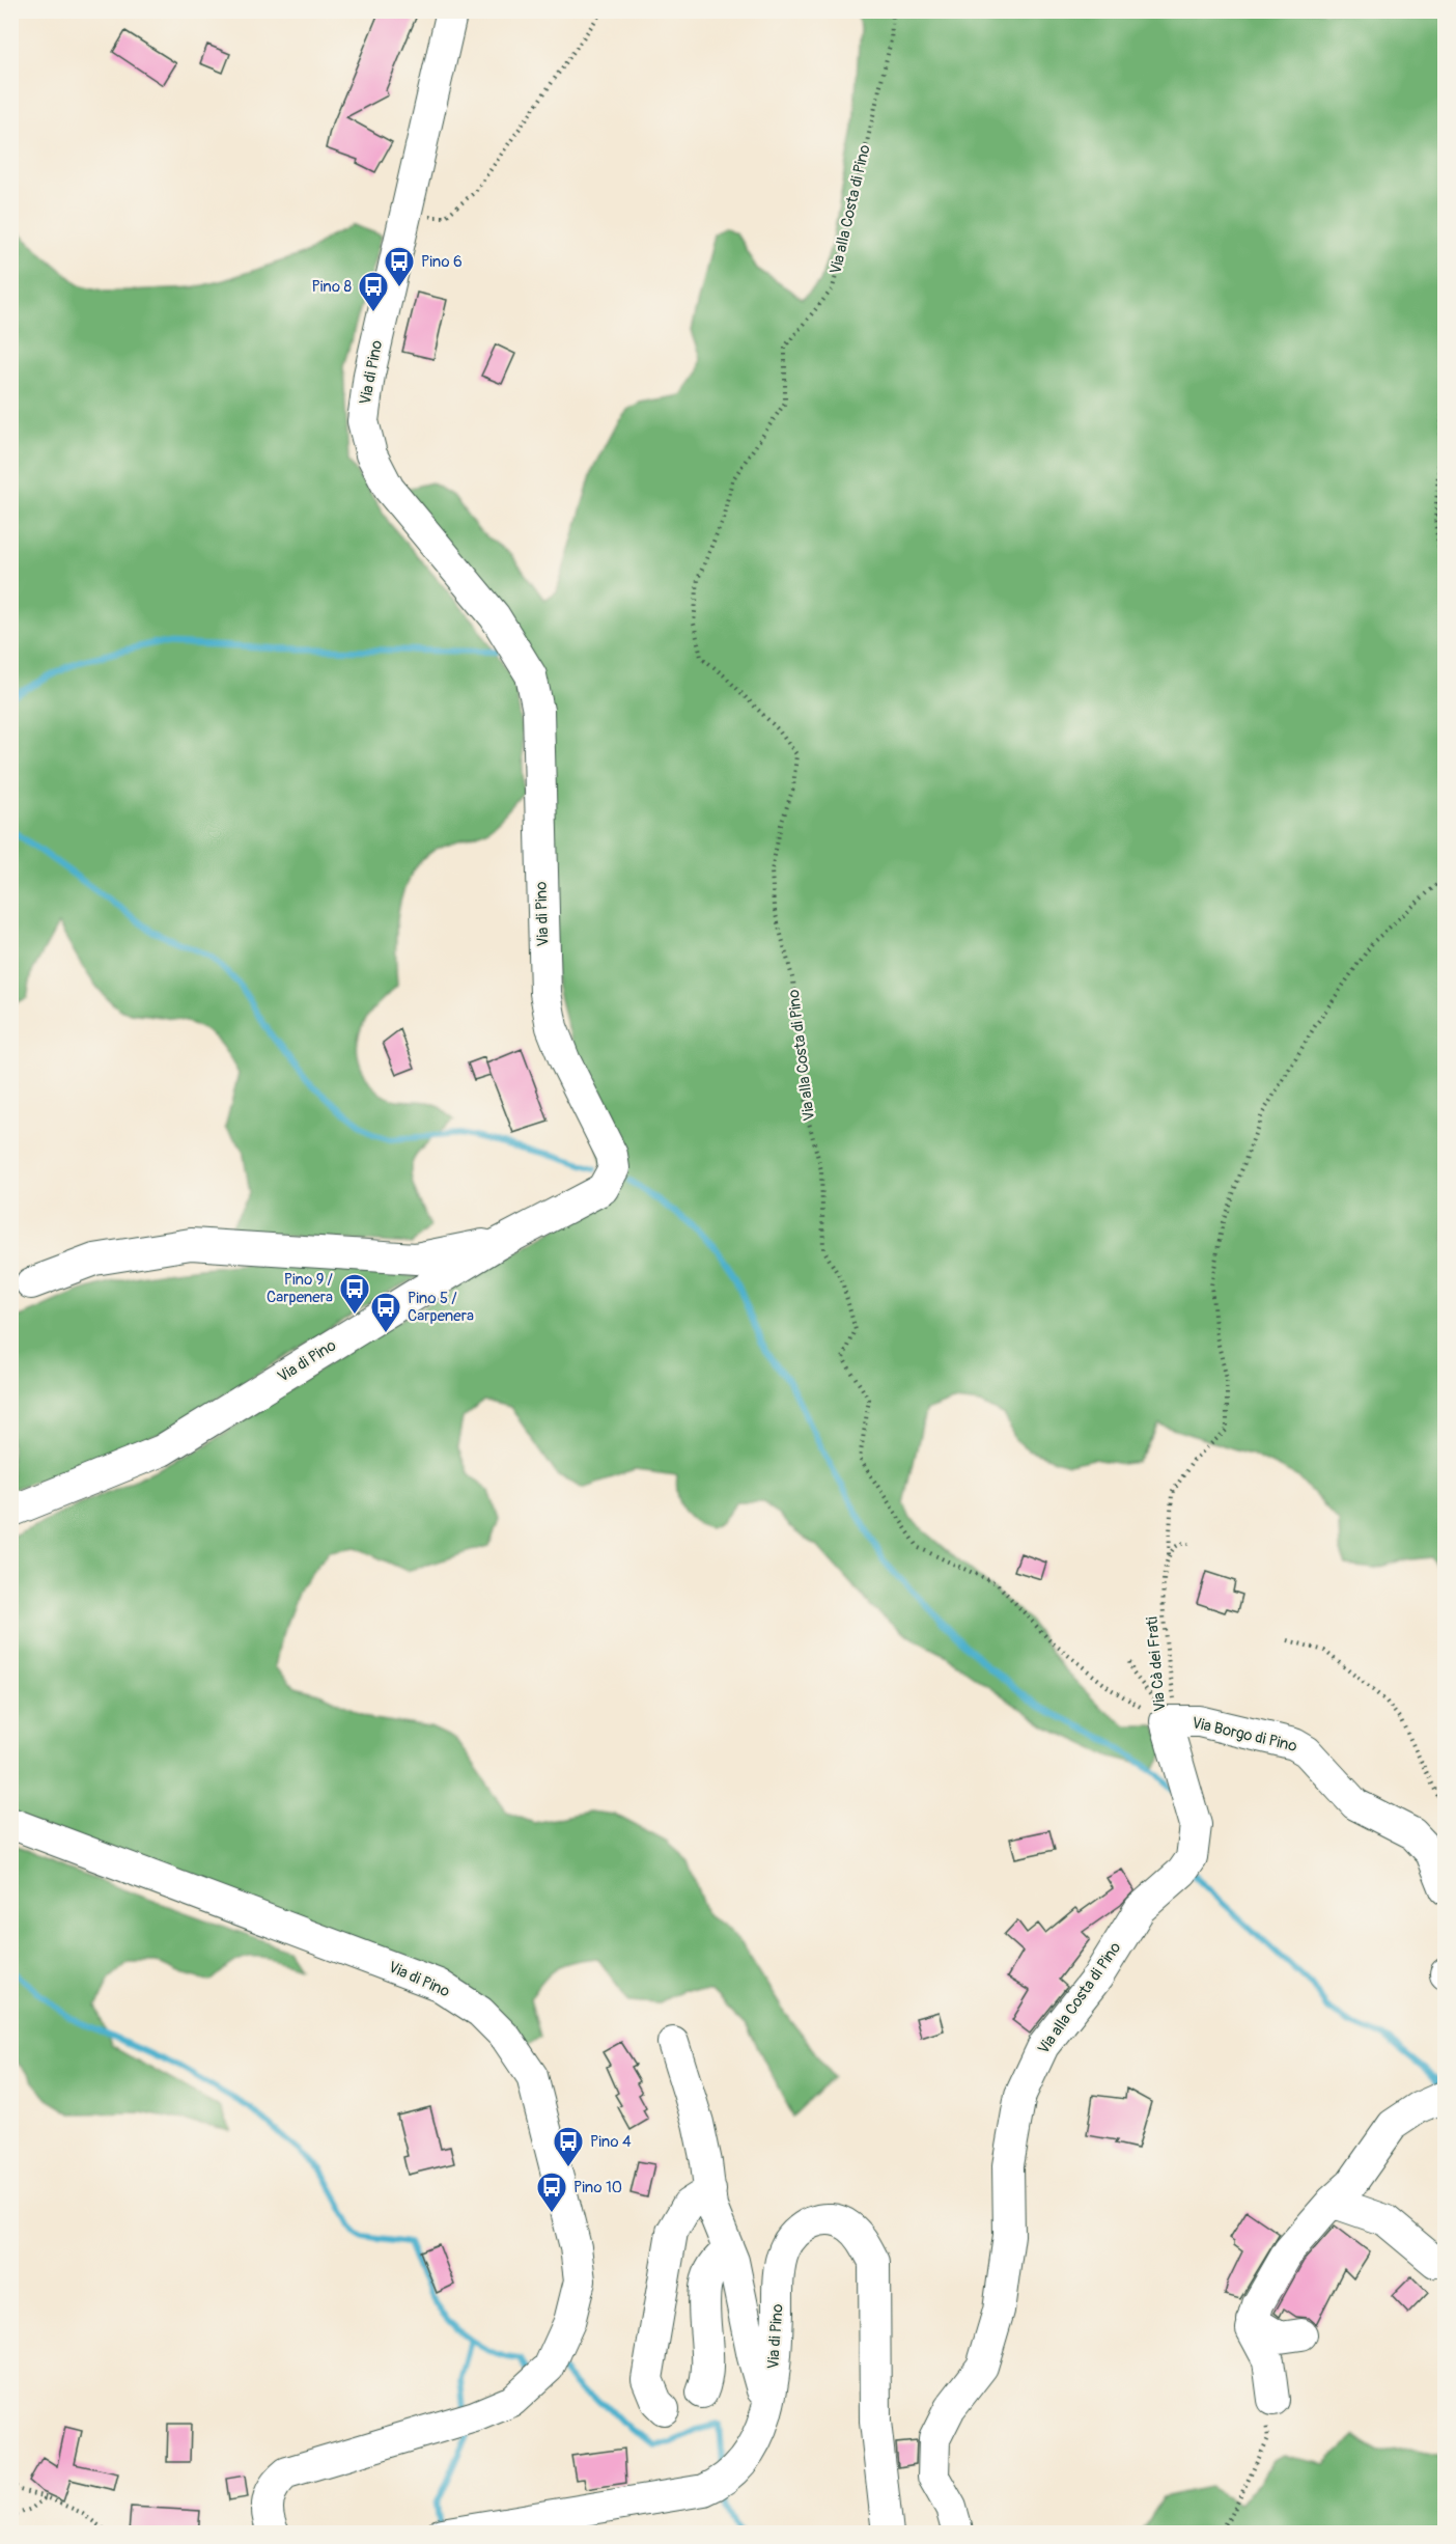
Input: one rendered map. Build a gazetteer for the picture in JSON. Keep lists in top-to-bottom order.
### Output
{
  "streets": {
    "street": ["Via alla Costa di Pino", "Via di Pino", "Via Borgo di Pino"],
    "path": ["Via Cà dei Frati"]
  },
  "crossings": [
    ["Via alla Costa di Pino", "Via Cà dei Frati"],
    ["Via alla Costa di Pino", "Via Borgo di Pino"],
    ["Via Cà dei Frati", "Via Borgo di Pino"]
  ],
  "places": {
    "bus stop": [
      "Pino 6",
      "Pino 8",
      "Pino 9 / Carpenera",
      "Pino 5 / Carpenera",
      "Pino 4",
      "Pino 10"
    ]
  }
}
